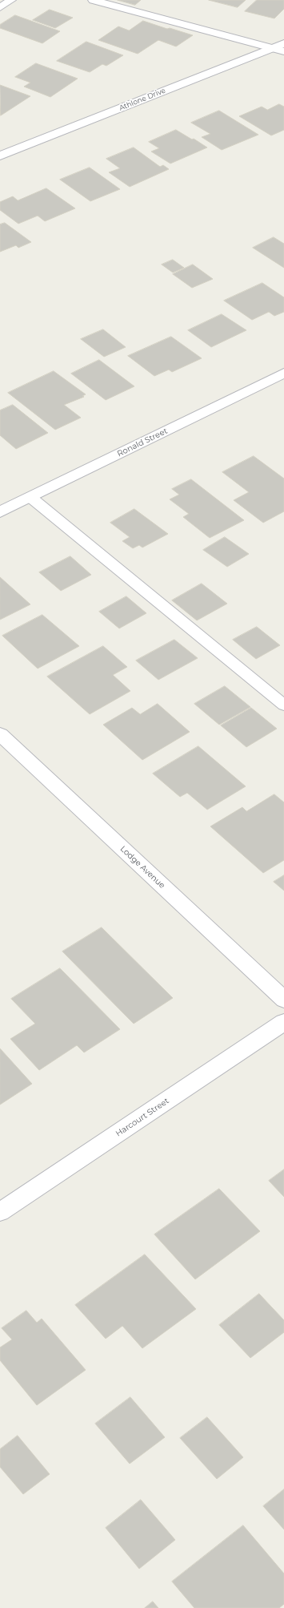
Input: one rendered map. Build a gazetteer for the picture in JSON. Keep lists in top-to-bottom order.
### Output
{
  "streets": {
    "street": [
      "Athlone Drive",
      "Ronald Street",
      "Lodge Avenue",
      "Harcourt Street"
    ]
  }
}
